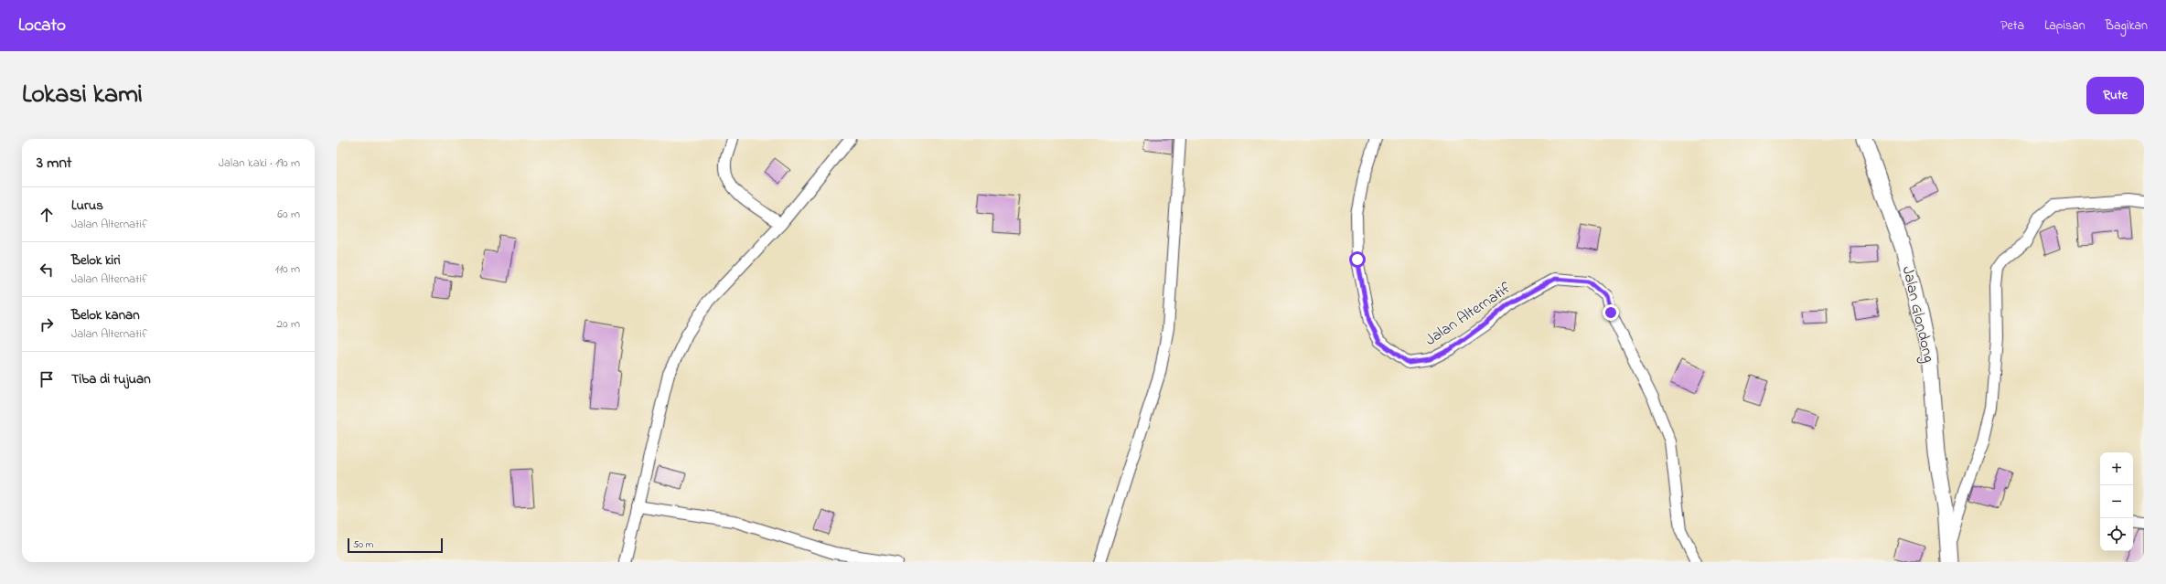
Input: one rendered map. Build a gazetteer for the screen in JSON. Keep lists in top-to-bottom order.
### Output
{
  "streets": {
    "main road": ["Jalan Glondong"],
    "street": ["Jalan Alternatif"]
  },
  "scale_bar": "50 m",
  "page": {
    "header": "Locato",
    "nav": ["Peta", "Lapisan", "Bagikan"],
    "title": "Lokasi kami",
    "buttons": "Rute",
    "heading": ["3 mnt", "Jalan kaki · 190 m"],
    "list": [
      ["Lurus", "Jalan Alternatif", "60 m"],
      ["Belok kiri", "Jalan Alternatif", "110 m"],
      ["Belok kanan", "Jalan Alternatif", "20 m"],
      "Tiba di tujuan"
    ],
    "map_buttons": ["+", "−"],
    "scale": "50 m"
  }
}
